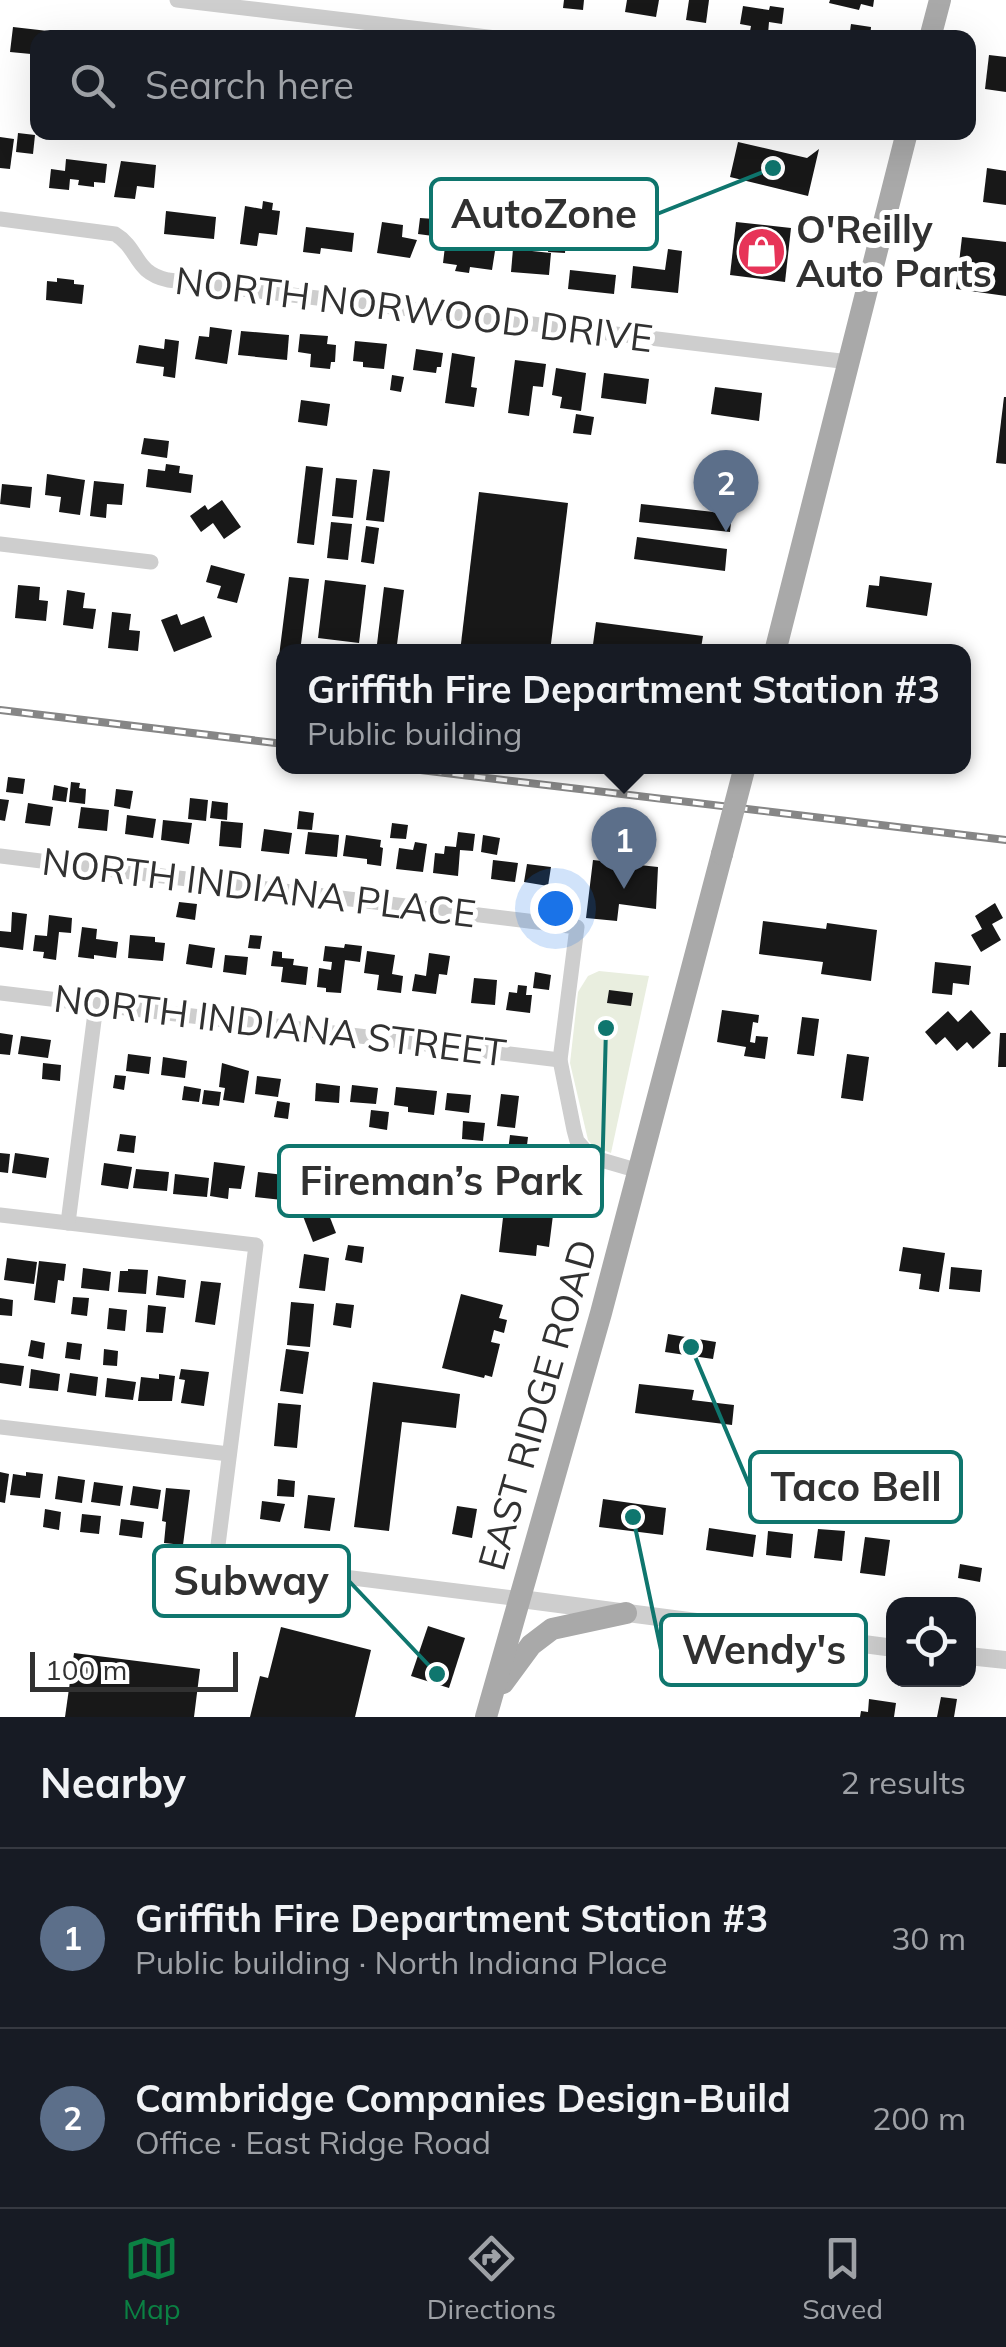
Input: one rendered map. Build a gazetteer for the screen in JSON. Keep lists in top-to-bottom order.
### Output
{
  "streets": {
    "main road": ["EAST RIDGE ROAD"],
    "street": ["NORTH NORWOOD DRIVE", "NORTH INDIANA PLACE", "NORTH INDIANA STREET"]
  },
  "crossings": [
    ["NORTH INDIANA PLACE", "NORTH INDIANA STREET"]
  ],
  "places": {
    "other": [
      "AutoZone",
      "Fireman’s Park",
      "Taco Bell",
      "Wendy's",
      "Subway"
    ],
    "shop": ["O'Reilly Auto Parts"]
  },
  "scale_bar": "100 m",
  "page": {
    "search": "Search here",
    "pins": ["2", "1"],
    "popup": ["Griffith Fire Department Station #3", "Public building"],
    "scale": "100 m",
    "heading": ["Nearby", "2 results"],
    "list": [
      {
        "mark": "1",
        "name": "Griffith Fire Department Station #3",
        "note": "Public building · North Indiana Place",
        "value": "30 m"
      },
      {
        "mark": "2",
        "name": "Cambridge Companies Design-Build",
        "note": "Office · East Ridge Road",
        "value": "200 m"
      }
    ],
    "nav": ["Map", "Directions", "Saved"]
  }
}
